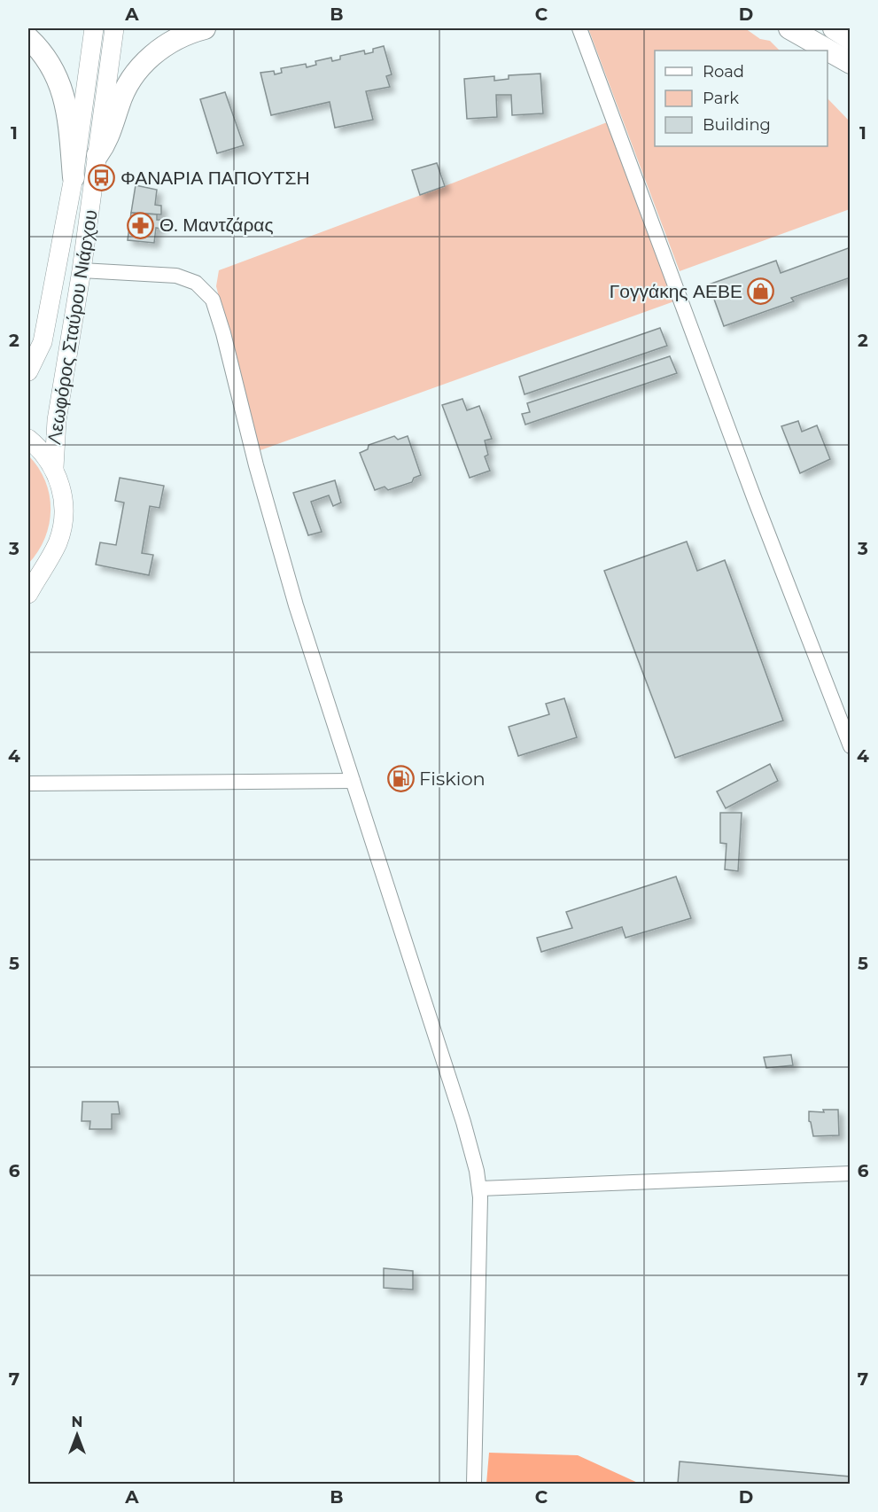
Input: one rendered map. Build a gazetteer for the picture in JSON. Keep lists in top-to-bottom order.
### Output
{
  "streets": {
    "main road": ["Λεωφόρος Σταύρου Νιάρχου"]
  },
  "places": {
    "bus stop": ["ΦΑΝΑΡΙΑ ΠΑΠΟΥΤΣΗ"],
    "pharmacy": ["Θ. Μαντζάρας"],
    "shop": ["Γογγάκης ΑΕΒΕ"],
    "fuel station": ["Fiskion"]
  },
  "legend": ["Road", "Park", "Building"],
  "north": "top",
  "grid": {
    "columns": [
      "A",
      "B",
      "C",
      "D"
    ],
    "rows": [
      "1",
      "2",
      "3",
      "4",
      "5",
      "6",
      "7"
    ]
  }
}
